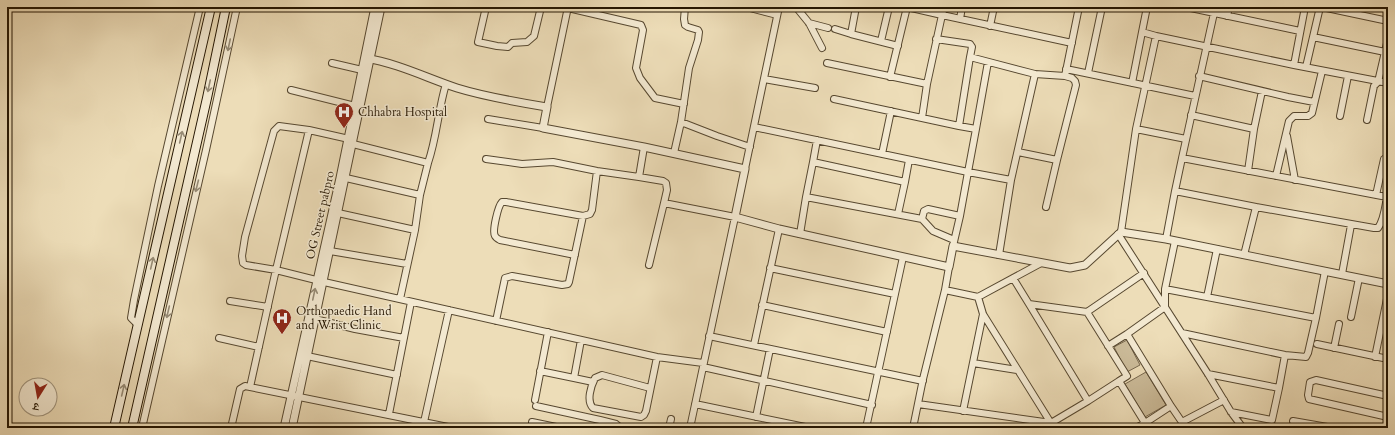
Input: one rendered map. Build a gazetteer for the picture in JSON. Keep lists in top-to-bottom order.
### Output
{
  "streets": {
    "street": ["OG Street pabpro"]
  },
  "places": {
    "hospital": ["Chhabra Hospital", "Orthopaedic Hand and Wrist Clinic"]
  },
  "north": "bottom"
}
